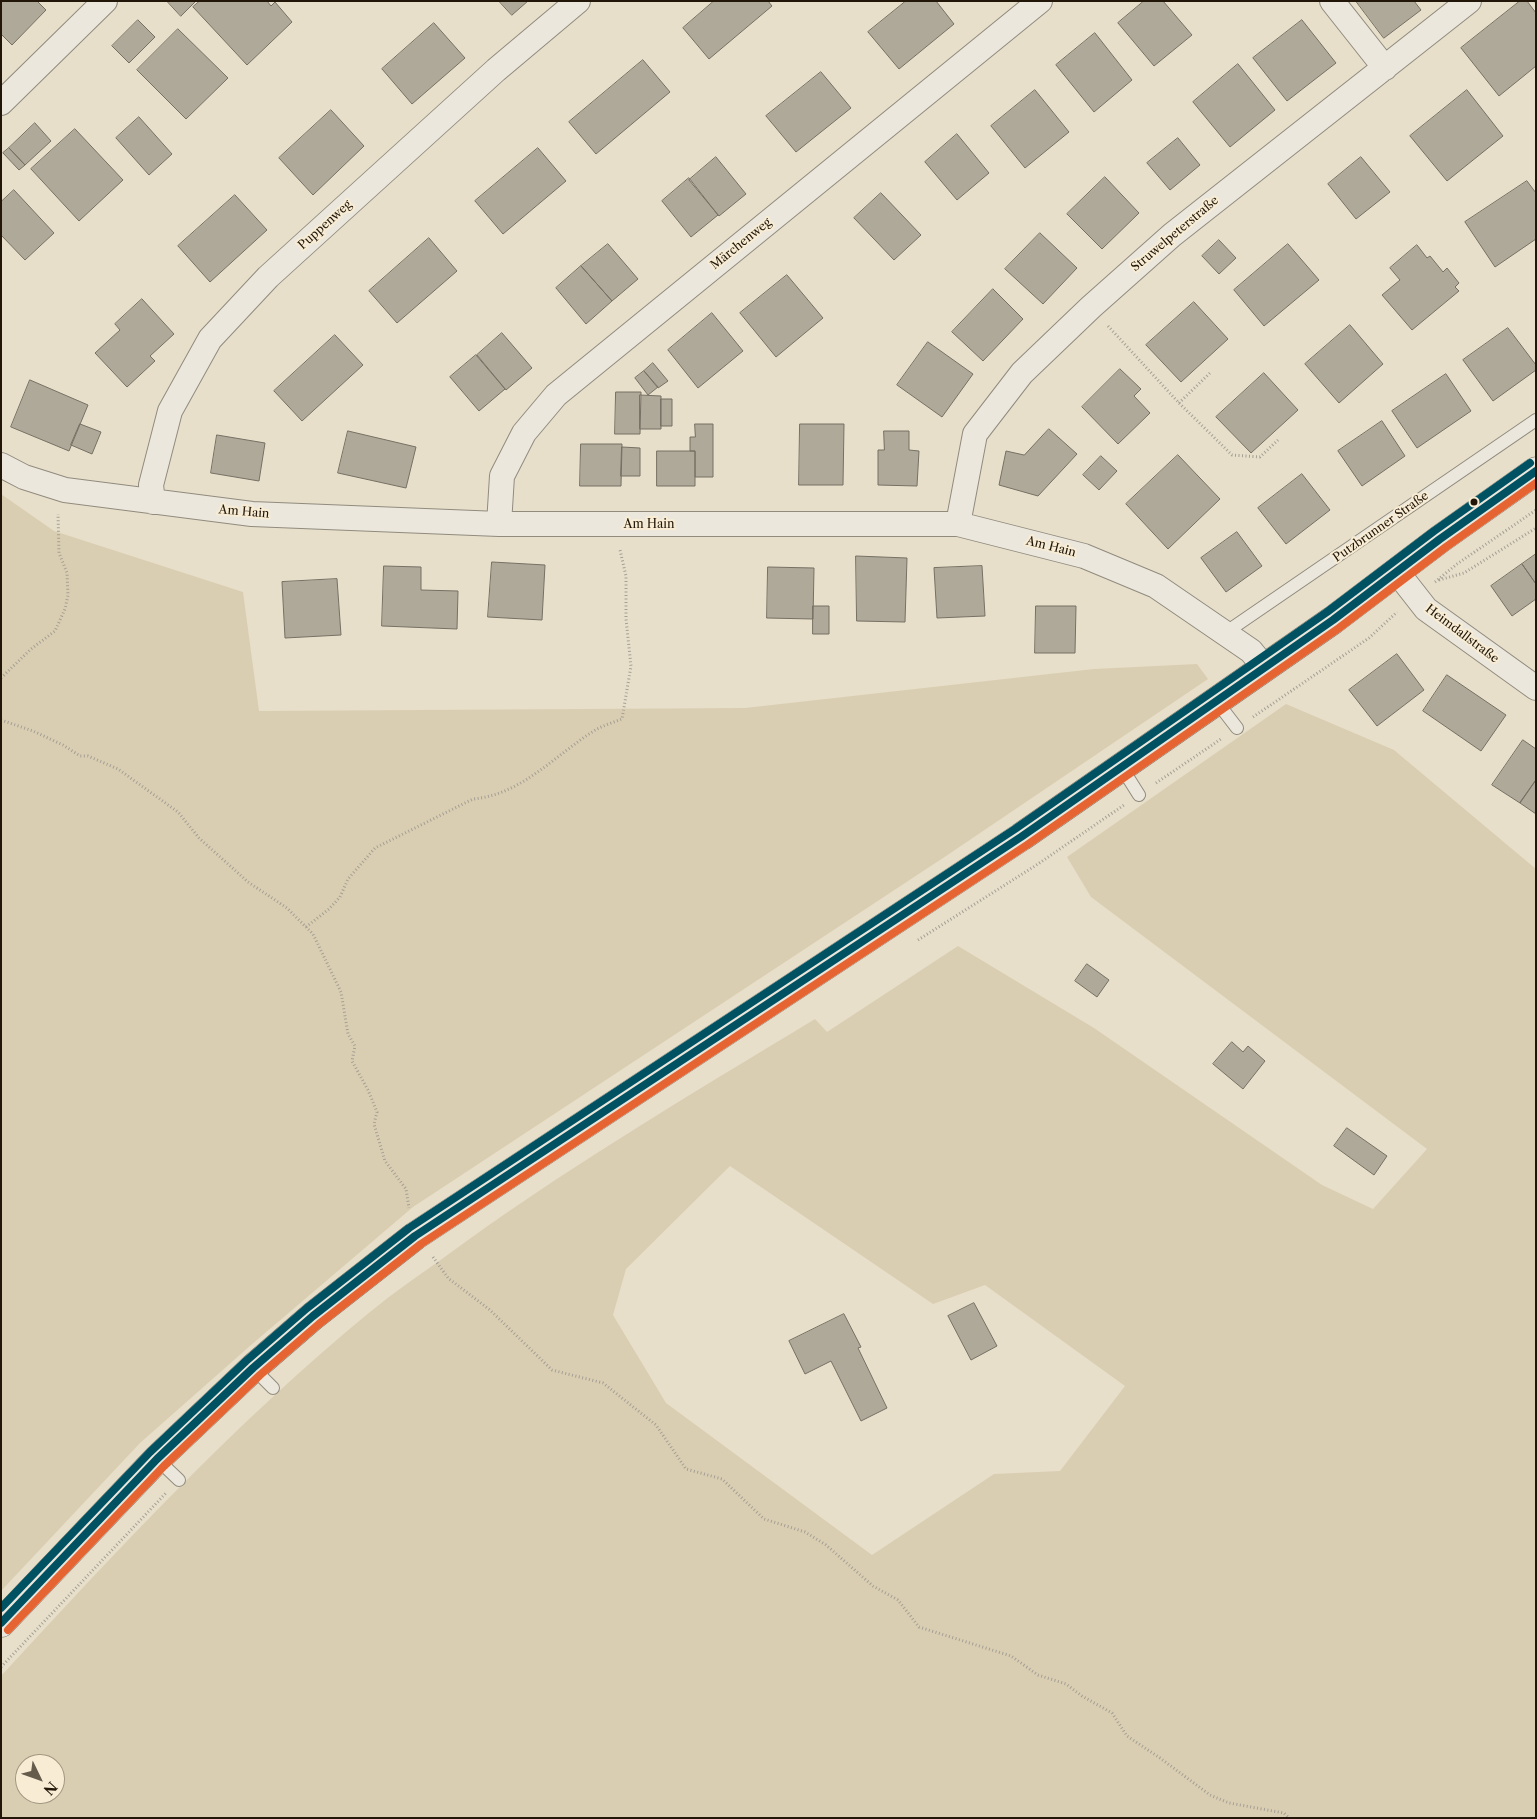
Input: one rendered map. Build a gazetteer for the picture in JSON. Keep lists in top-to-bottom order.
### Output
{
  "streets": {
    "street": [
      "Puppenweg",
      "Struwelpeterstraße",
      "Märchenweg",
      "Am Hain",
      "Heimdallstraße"
    ],
    "lane": ["Putzbrunner Straße"]
  },
  "crossings": [
    ["Puppenweg", "Am Hain"],
    ["Struwelpeterstraße", "Am Hain"],
    ["Märchenweg", "Am Hain"],
    ["Am Hain", "Putzbrunner Straße"]
  ],
  "north": "bottom right"
}
